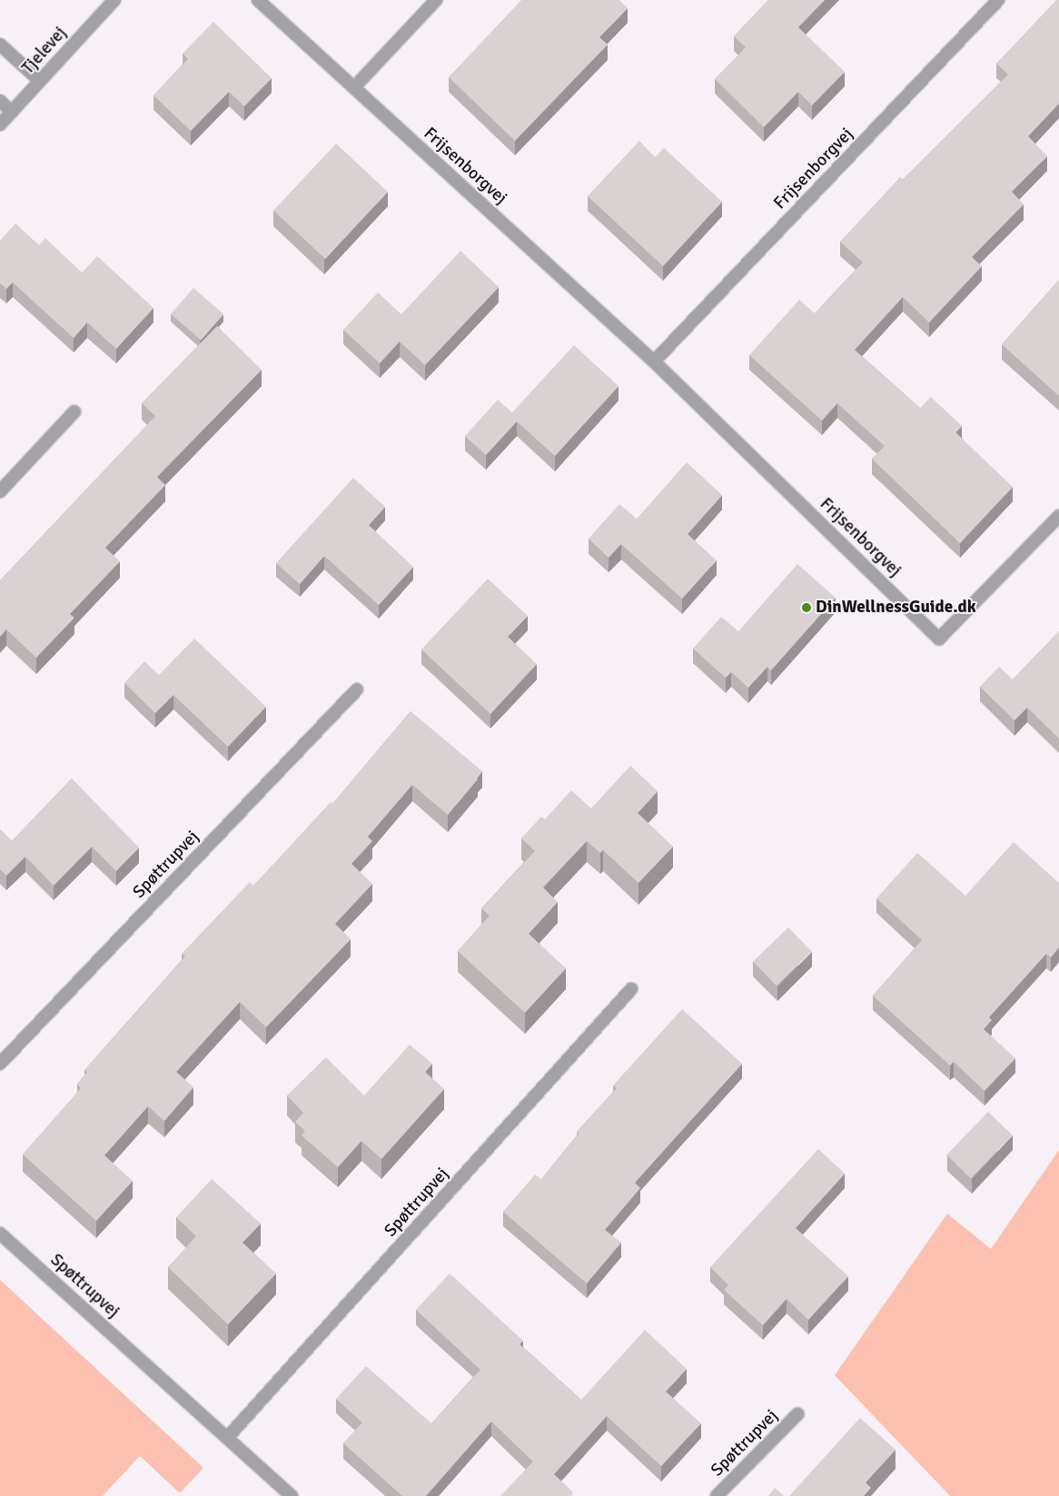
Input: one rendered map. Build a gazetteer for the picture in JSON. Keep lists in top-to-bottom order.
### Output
{
  "streets": {
    "street": ["Tjelevej", "Frijsenborgvej", "Spøttrupvej"]
  },
  "places": ["DinWellnessGuide.dk"]
}
